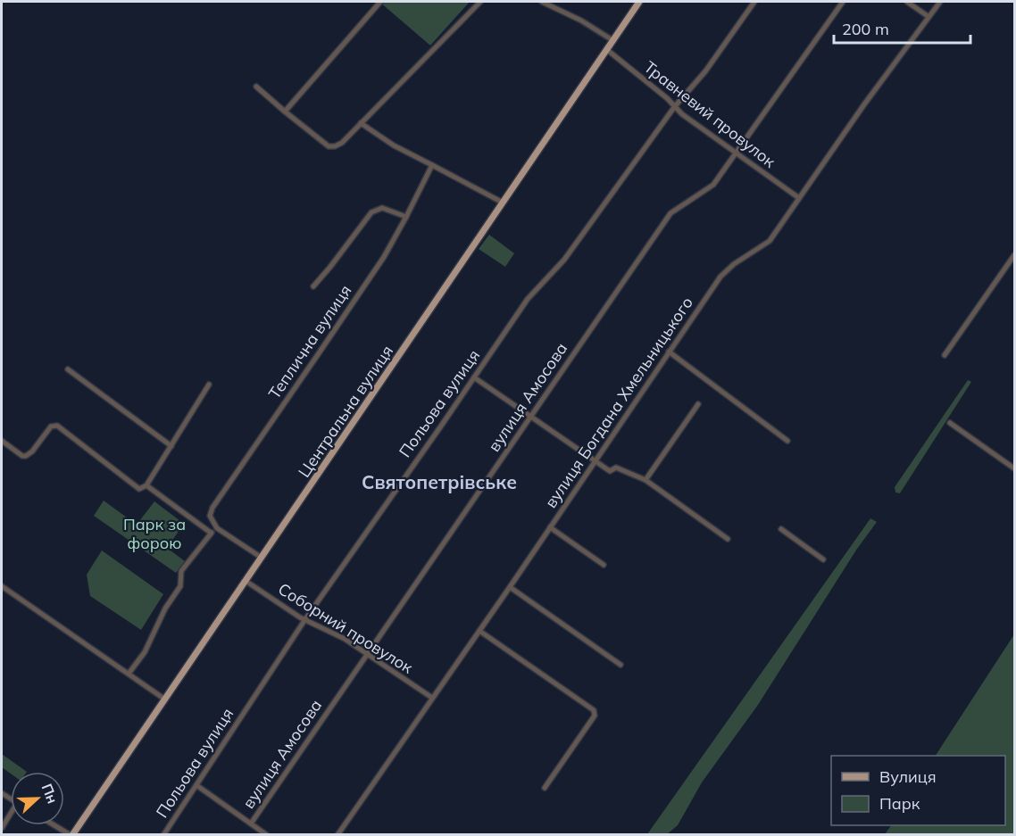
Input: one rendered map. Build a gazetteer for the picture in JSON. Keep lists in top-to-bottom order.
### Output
{
  "streets": {
    "main road": ["Центральна вулиця"],
    "street": [
      "Травневий провулок",
      "Теплична вулиця",
      "вулиця Амосова",
      "вулиця Богдана Хмельницького",
      "Польова вулиця",
      "Соборний провулок"
    ]
  },
  "crossings": [
    ["Травневий провулок", "вулиця Амосова"],
    ["Травневий провулок", "вулиця Богдана Хмельницького"],
    ["Травневий провулок", "Польова вулиця"],
    ["Травневий провулок", "Центральна вулиця"],
    ["вулиця Амосова", "Соборний провулок"],
    ["вулиця Богдана Хмельницького", "Соборний провулок"],
    ["Польова вулиця", "Соборний провулок"],
    ["Центральна вулиця", "Соборний провулок"]
  ],
  "districts": ["Святопетрівське"],
  "parks": ["Парк за форою"],
  "legend": ["Вулиця", "Парк"],
  "scale_bar": "200 m",
  "north": "right"
}
